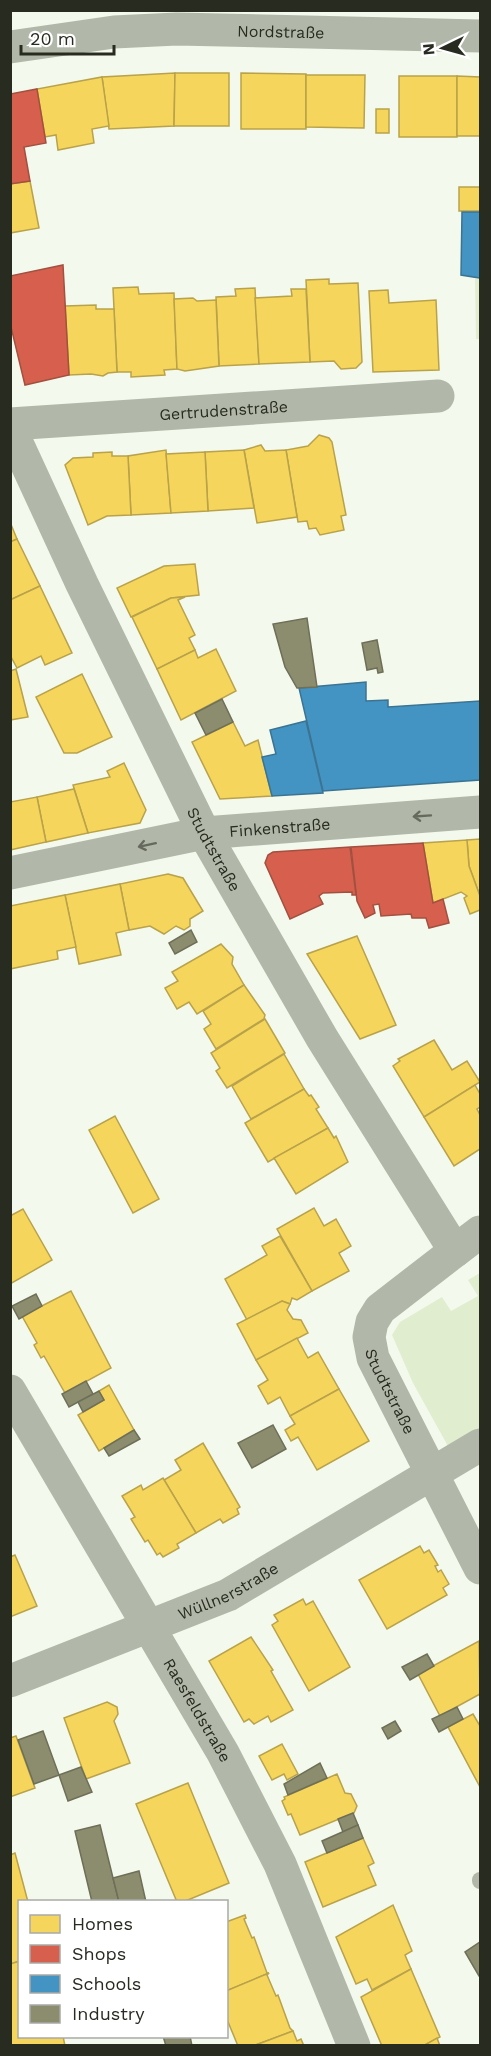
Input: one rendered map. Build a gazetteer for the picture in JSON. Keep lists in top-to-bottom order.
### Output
{
  "streets": {
    "street": [
      "Nordstraße",
      "Gertrudenstraße",
      "Finkenstraße",
      "Studtstraße",
      "Wüllnerstraße",
      "Raesfeldstraße"
    ]
  },
  "crossings": [
    ["Finkenstraße", "Studtstraße"],
    ["Studtstraße", "Wüllnerstraße"],
    ["Wüllnerstraße", "Raesfeldstraße"]
  ],
  "one_way": ["Finkenstraße"],
  "legend": [
    "Homes",
    "Shops",
    "Schools",
    "Industry"
  ],
  "scale_bar": "20 m",
  "north": "left"
}
